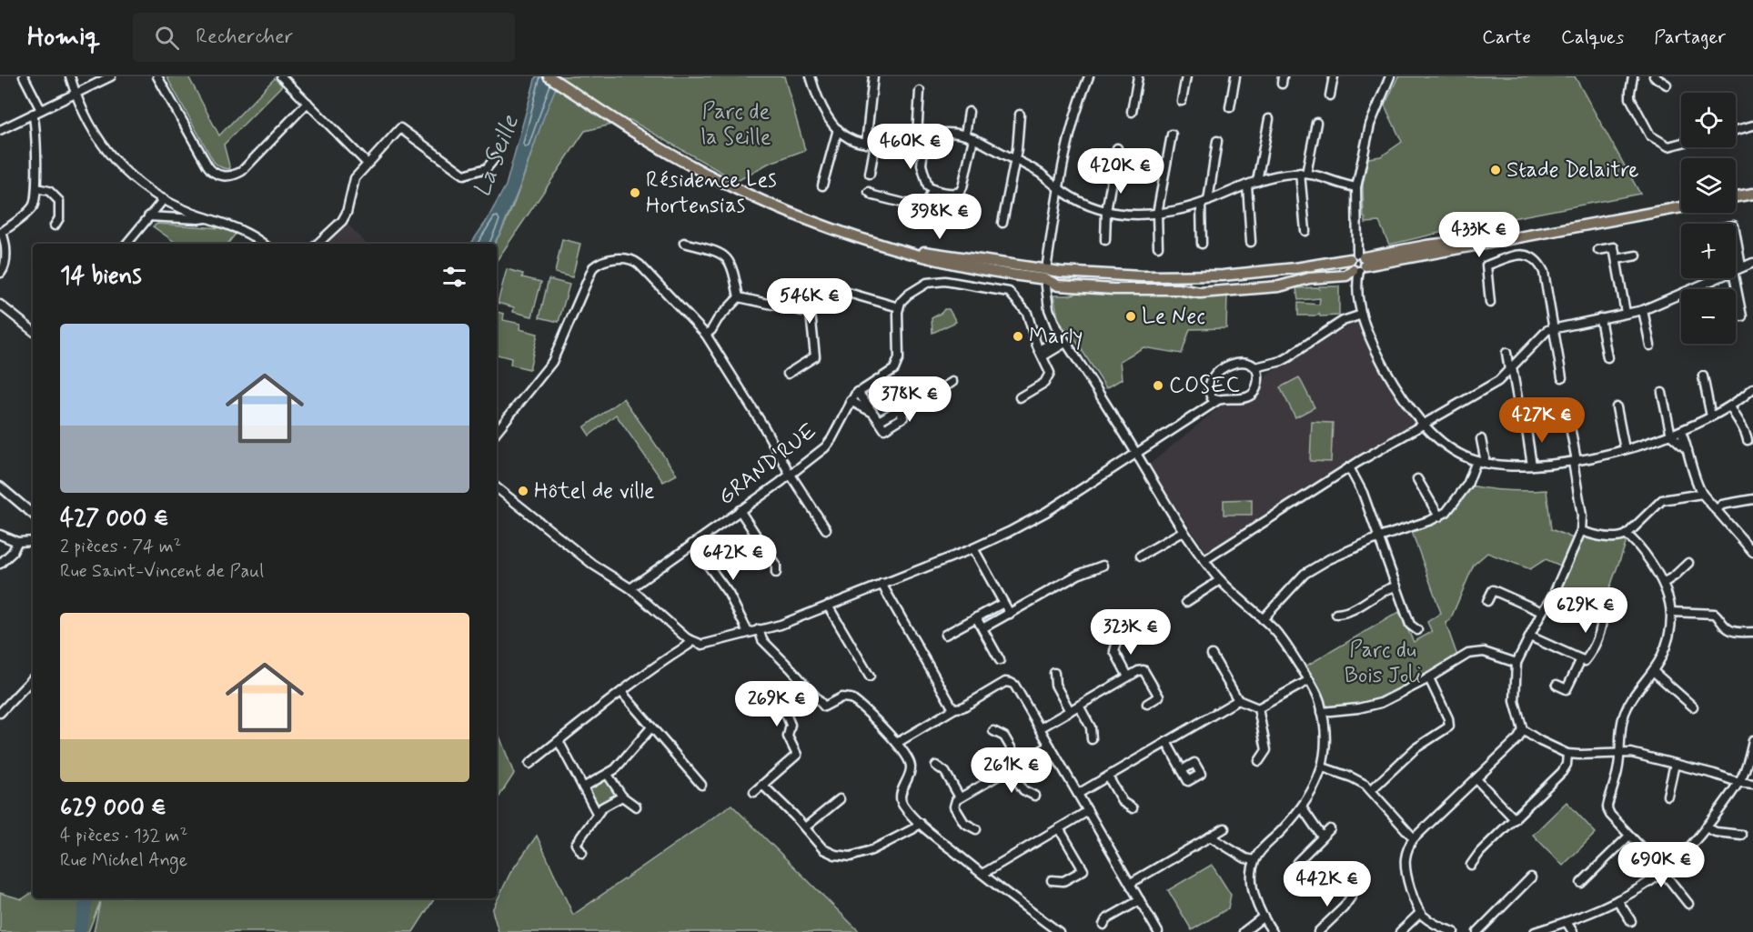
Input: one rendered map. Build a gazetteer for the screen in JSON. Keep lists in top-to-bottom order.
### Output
{
  "streets": {
    "street": ["GRAND'RUE"]
  },
  "water": ["La Seille"],
  "parks": ["Parc de la Seille", "Parc du Bois Joli"],
  "places": [
    "Stade Delaitre",
    "Résidence Les Hortensias",
    "Le Nec",
    "Marly",
    "COSEC",
    "Hôtel de ville"
  ],
  "page": {
    "header": "Homiq",
    "search": "Rechercher",
    "nav": ["Carte", "Calques", "Partager"],
    "map_buttons": ["+", "−"],
    "price": [
      "460K €",
      "420K €",
      "398K €",
      "433K €",
      "546K €",
      "378K €",
      "427K €",
      "642K €",
      "629K €",
      "323K €",
      "269K €",
      "261K €",
      "690K €",
      "442K €"
    ],
    "heading": "14 biens",
    "list": [
      {
        "name": "427 000 €",
        "note": "2 pièces · 74 m² · Rue Saint-Vincent de Paul"
      },
      {
        "name": "629 000 €",
        "note": "4 pièces · 132 m² · Rue Michel Ange"
      }
    ]
  }
}
